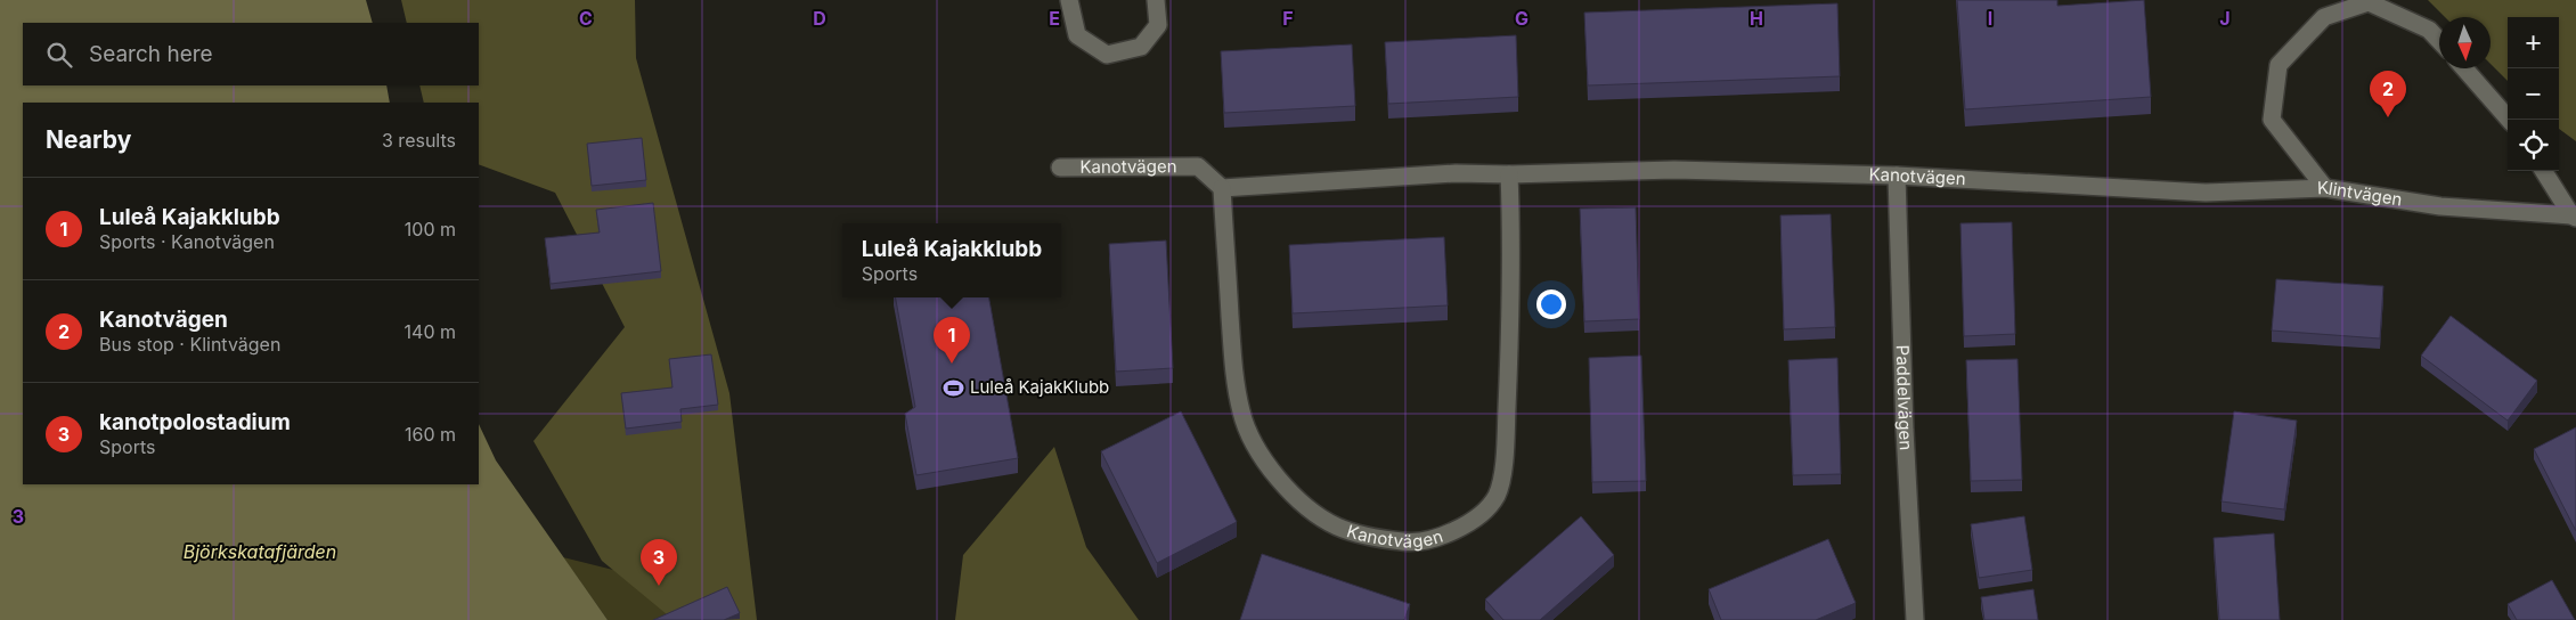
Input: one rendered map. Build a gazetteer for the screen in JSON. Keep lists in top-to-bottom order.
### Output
{
  "streets": {
    "street": ["Kanotvägen", "Klintvägen", "Paddelvägen"]
  },
  "crossings": [
    ["Kanotvägen", "Klintvägen"],
    ["Kanotvägen", "Paddelvägen"]
  ],
  "water": ["Björkskatafjärden"],
  "places": {
    "sports": ["Luleå KajakKlubb"]
  },
  "north": "bottom",
  "page": {
    "map_buttons": ["+", "−"],
    "search": "Search here",
    "pins": ["2", "1", "3"],
    "heading": ["Nearby", "3 results"],
    "list": [
      {
        "mark": "1",
        "name": "Luleå Kajakklubb",
        "note": "Sports · Kanotvägen",
        "value": "100 m"
      },
      {
        "mark": "2",
        "name": "Kanotvägen",
        "note": "Bus stop · Klintvägen",
        "value": "140 m"
      },
      {
        "mark": "3",
        "name": "kanotpolostadium",
        "note": "Sports",
        "value": "160 m"
      }
    ],
    "popup": ["Luleå Kajakklubb", "Sports"]
  },
  "grid": {
    "columns": [
      "C",
      "D",
      "E",
      "F",
      "G",
      "H",
      "I",
      "J"
    ],
    "rows": ["3"]
  }
}
